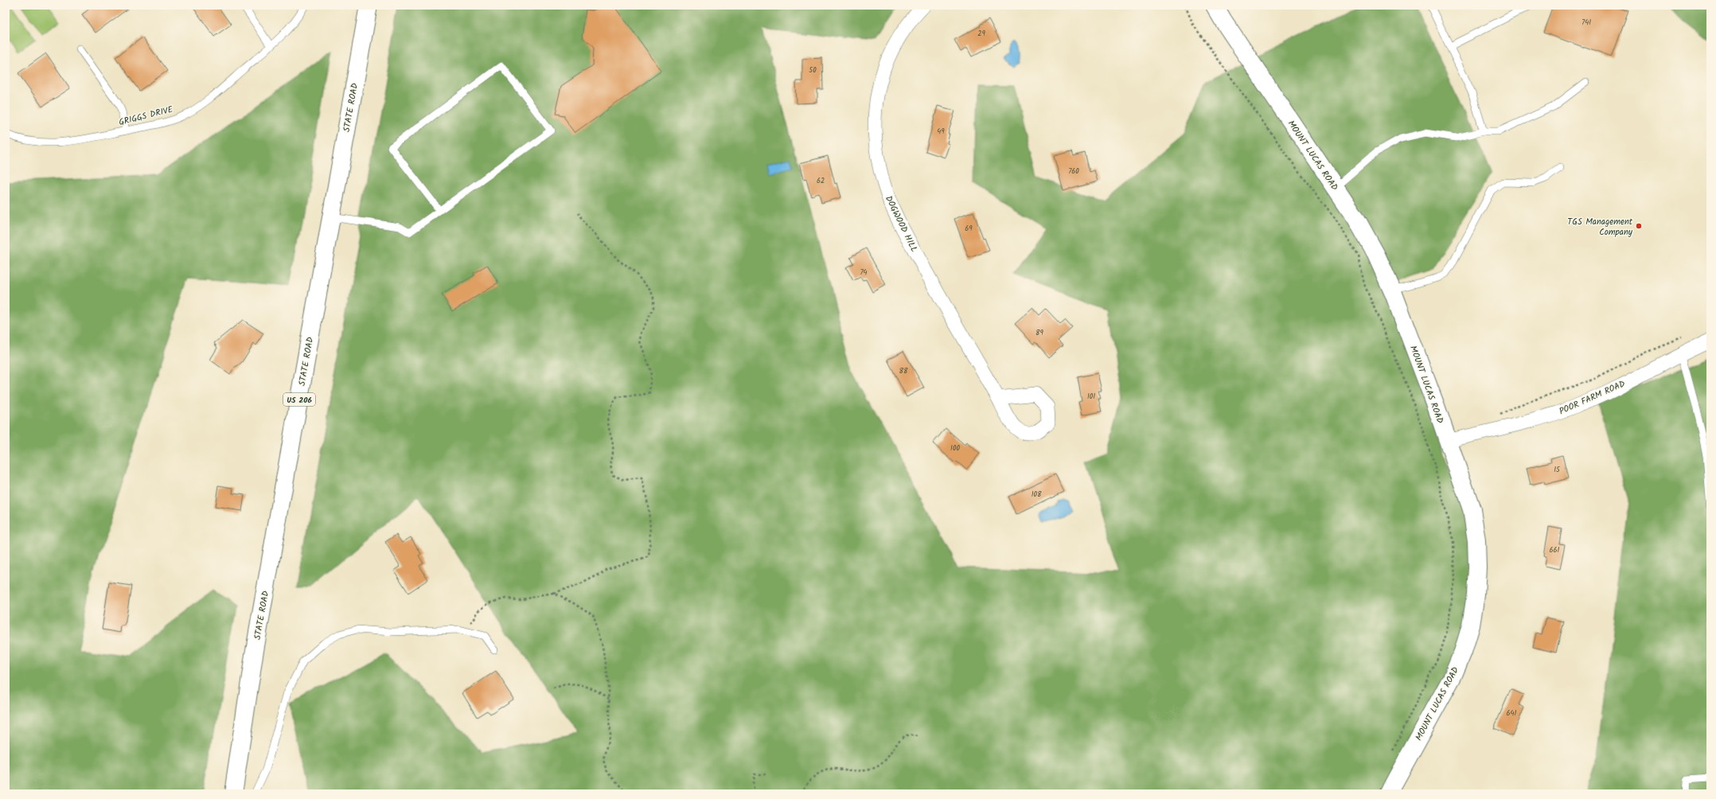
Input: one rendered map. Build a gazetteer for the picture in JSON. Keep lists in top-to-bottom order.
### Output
{
  "streets": {
    "main road": ["STATE ROAD", "MOUNT LUCAS ROAD", "US 206"],
    "street": ["DOGWOOD HILL", "POOR FARM ROAD"],
    "lane": ["GRIGGS DRIVE"]
  },
  "crossings": [
    ["MOUNT LUCAS ROAD", "POOR FARM ROAD"]
  ],
  "places": ["TGS Management Company"],
  "house_numbers": [
    "741",
    "29",
    "50",
    "49",
    "760",
    "62",
    "69",
    "74",
    "89",
    "88",
    "101",
    "100",
    "15",
    "108",
    "661",
    "641"
  ]
}
